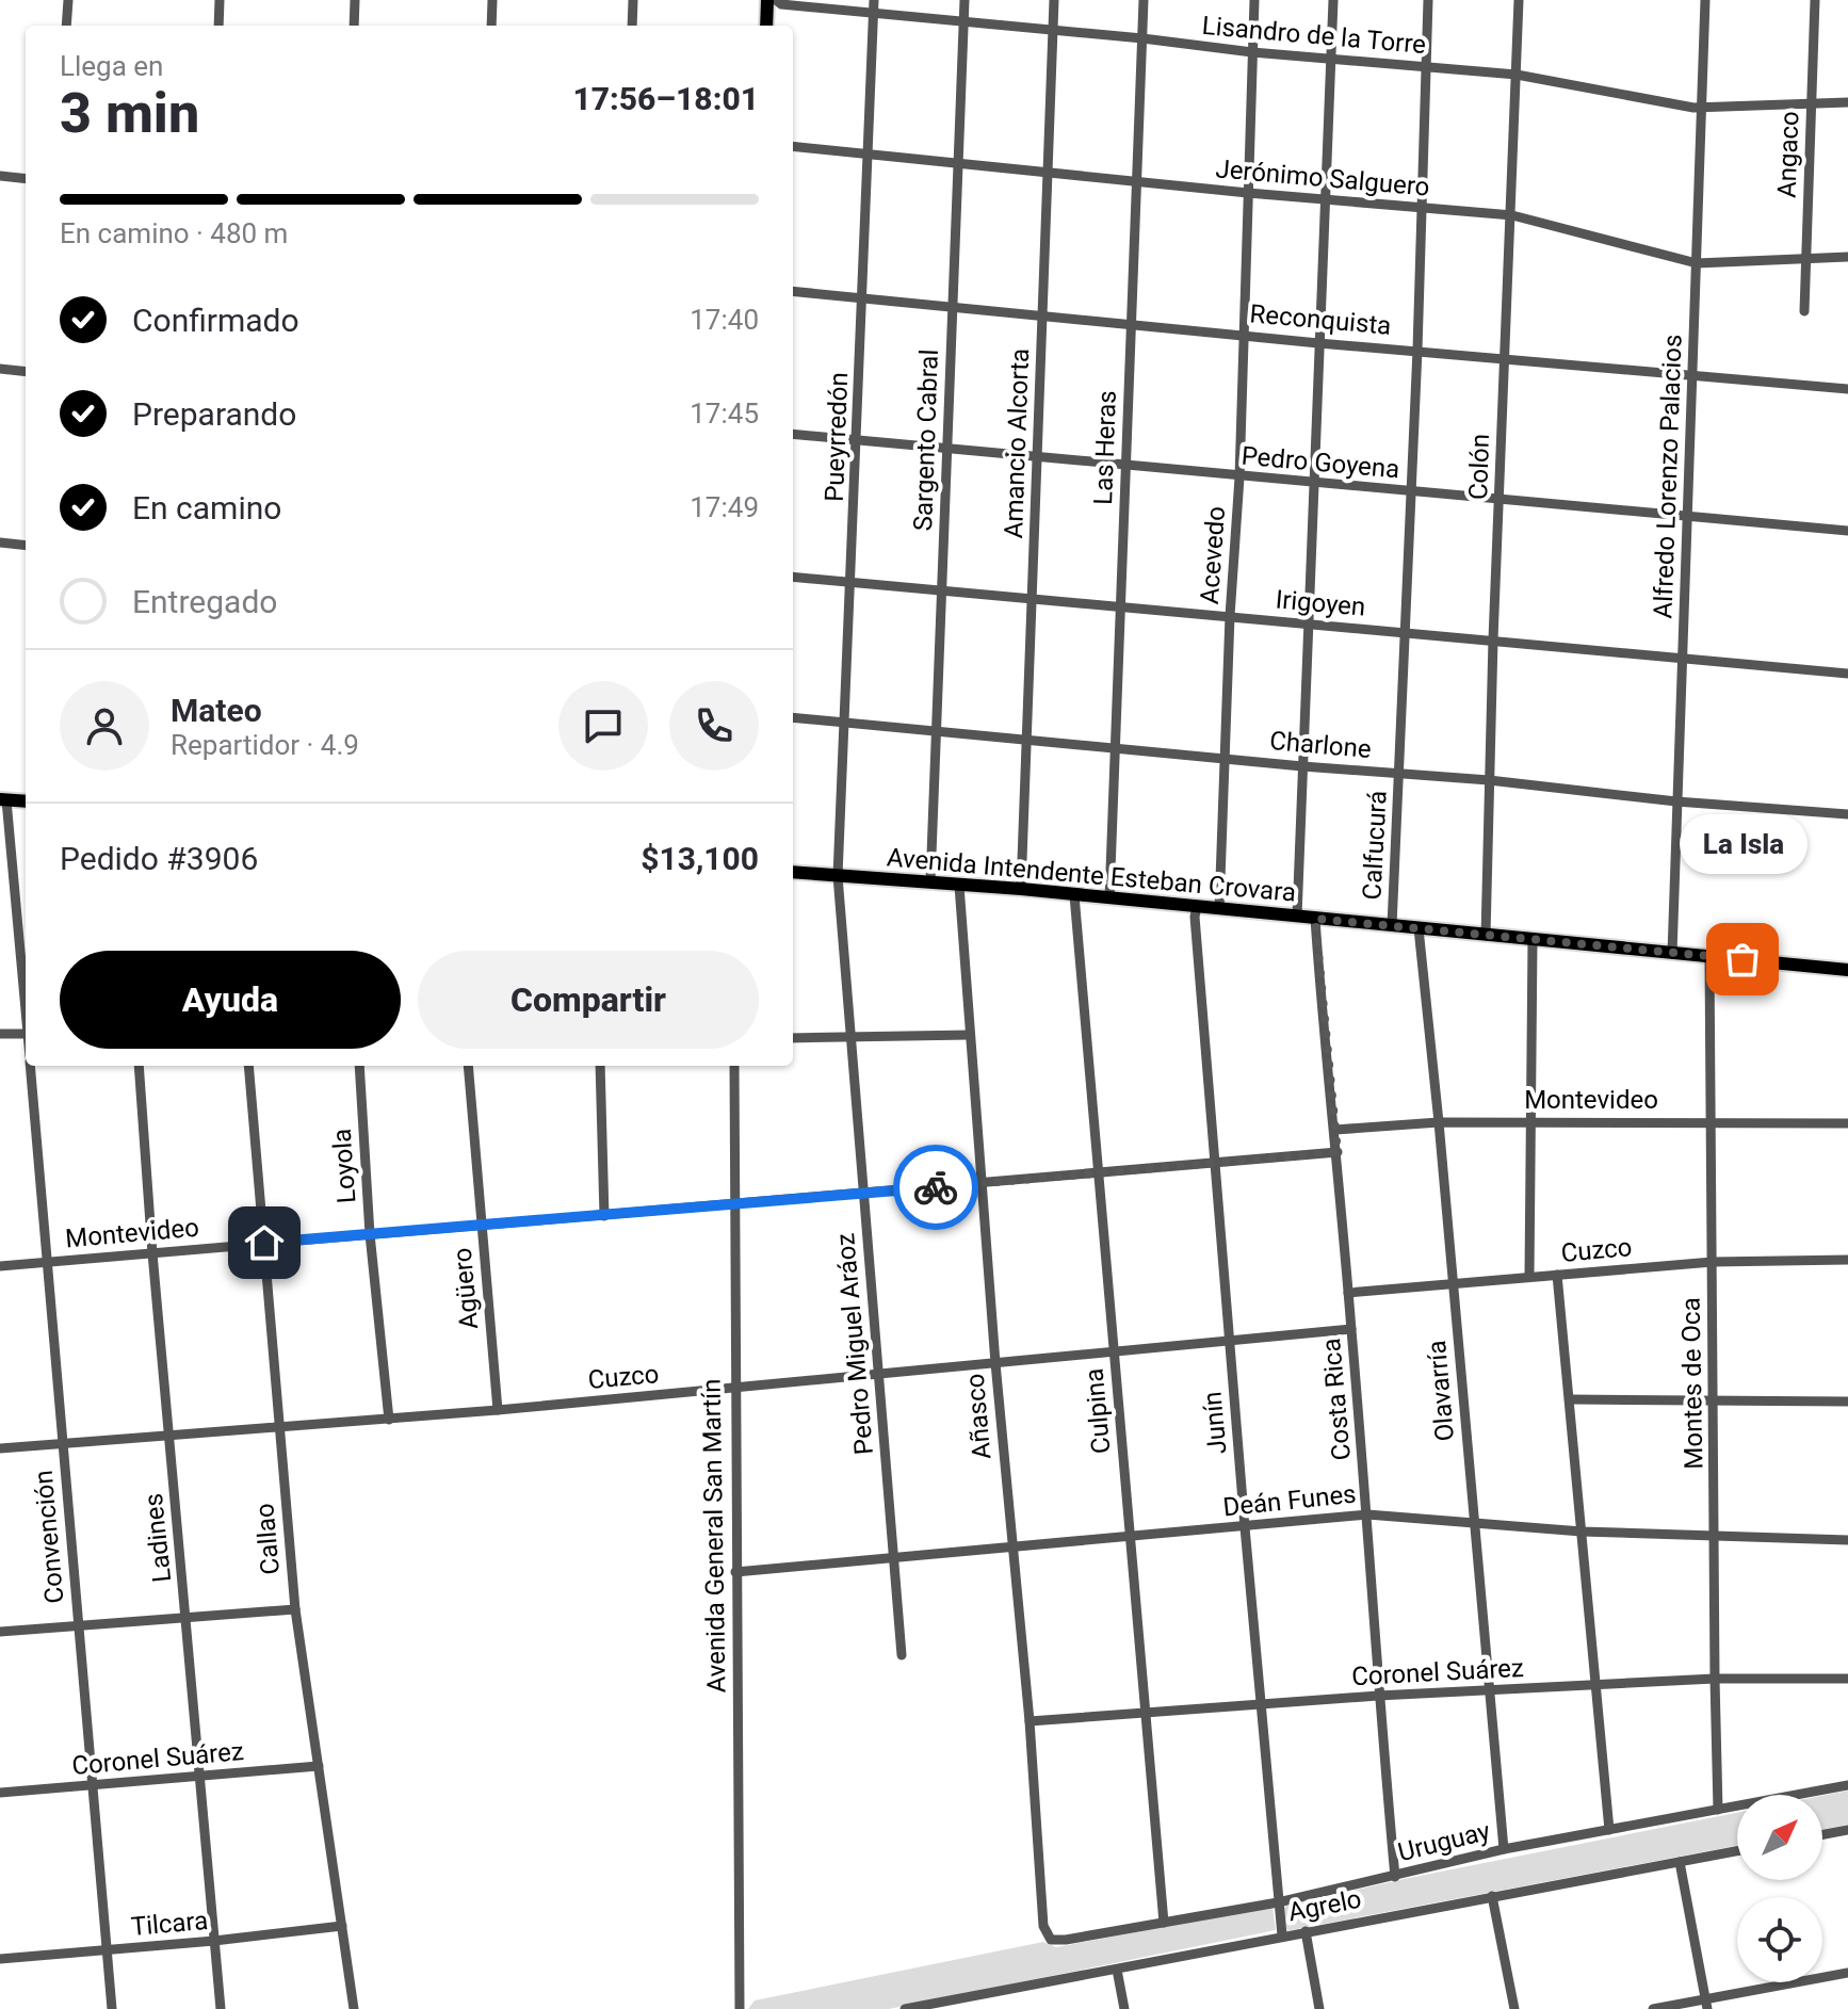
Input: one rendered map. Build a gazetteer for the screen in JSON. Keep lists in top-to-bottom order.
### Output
{
  "streets": {
    "main road": ["Avenida Intendente Esteban Crovara"],
    "street": [
      "Lisandro de la Torre",
      "Angaco",
      "Jerónimo Salguero",
      "Reconquista",
      "Pueyrredón",
      "Sargento Cabral",
      "Amancio Alcorta",
      "Las Heras",
      "Pedro Goyena",
      "Colón",
      "Alfredo Lorenzo Palacios",
      "Acevedo",
      "Irigoyen",
      "Charlone",
      "Calfucurá",
      "Montevideo",
      "Loyola",
      "Cuzco",
      "Agüero",
      "Pedro Miguel Aráoz",
      "Montes de Oca",
      "Olavarría",
      "Costa Rica",
      "Culpina",
      "Añasco",
      "Junín",
      "Deán Funes",
      "Avenida General San Martín",
      "Convención",
      "Ladines",
      "Callao",
      "Coronel Suárez",
      "Uruguay",
      "Agrelo",
      "Tilcara"
    ]
  },
  "crossings": [
    ["Lisandro de la Torre", "Angaco"],
    ["Lisandro de la Torre", "Pueyrredón"],
    ["Lisandro de la Torre", "Sargento Cabral"],
    ["Lisandro de la Torre", "Amancio Alcorta"],
    ["Lisandro de la Torre", "Las Heras"],
    ["Lisandro de la Torre", "Colón"],
    ["Lisandro de la Torre", "Alfredo Lorenzo Palacios"],
    ["Lisandro de la Torre", "Acevedo"],
    ["Lisandro de la Torre", "Calfucurá"],
    ["Angaco", "Jerónimo Salguero"],
    ["Jerónimo Salguero", "Pueyrredón"],
    ["Jerónimo Salguero", "Sargento Cabral"],
    ["Jerónimo Salguero", "Amancio Alcorta"],
    ["Jerónimo Salguero", "Las Heras"],
    ["Jerónimo Salguero", "Colón"],
    ["Jerónimo Salguero", "Alfredo Lorenzo Palacios"],
    ["Jerónimo Salguero", "Acevedo"],
    ["Jerónimo Salguero", "Calfucurá"],
    ["Reconquista", "Pueyrredón"],
    ["Reconquista", "Sargento Cabral"],
    ["Reconquista", "Amancio Alcorta"],
    ["Reconquista", "Las Heras"],
    ["Reconquista", "Colón"],
    ["Reconquista", "Alfredo Lorenzo Palacios"],
    ["Reconquista", "Acevedo"],
    ["Reconquista", "Calfucurá"],
    ["Pueyrredón", "Pedro Goyena"],
    ["Pueyrredón", "Irigoyen"],
    ["Pueyrredón", "Charlone"],
    ["Pueyrredón", "Avenida Intendente Esteban Crovara"],
    ["Pueyrredón", "Pedro Miguel Aráoz"],
    ["Sargento Cabral", "Pedro Goyena"],
    ["Sargento Cabral", "Irigoyen"],
    ["Sargento Cabral", "Charlone"],
    ["Sargento Cabral", "Avenida Intendente Esteban Crovara"],
    ["Amancio Alcorta", "Pedro Goyena"],
    ["Amancio Alcorta", "Irigoyen"],
    ["Amancio Alcorta", "Charlone"],
    ["Amancio Alcorta", "Avenida Intendente Esteban Crovara"],
    ["Las Heras", "Pedro Goyena"],
    ["Las Heras", "Irigoyen"],
    ["Las Heras", "Charlone"],
    ["Las Heras", "Avenida Intendente Esteban Crovara"],
    ["Pedro Goyena", "Colón"],
    ["Pedro Goyena", "Alfredo Lorenzo Palacios"],
    ["Pedro Goyena", "Acevedo"],
    ["Pedro Goyena", "Calfucurá"],
    ["Colón", "Irigoyen"],
    ["Colón", "Charlone"],
    ["Colón", "Avenida Intendente Esteban Crovara"],
    ["Alfredo Lorenzo Palacios", "Irigoyen"],
    ["Alfredo Lorenzo Palacios", "Charlone"],
    ["Alfredo Lorenzo Palacios", "Avenida Intendente Esteban Crovara"],
    ["Acevedo", "Irigoyen"],
    ["Acevedo", "Charlone"],
    ["Acevedo", "Avenida Intendente Esteban Crovara"],
    ["Irigoyen", "Calfucurá"],
    ["Charlone", "Calfucurá"],
    ["Calfucurá", "Avenida Intendente Esteban Crovara"],
    ["Avenida Intendente Esteban Crovara", "Pedro Miguel Aráoz"],
    ["Avenida Intendente Esteban Crovara", "Montes de Oca"],
    ["Avenida Intendente Esteban Crovara", "Olavarría"],
    ["Avenida Intendente Esteban Crovara", "Costa Rica"],
    ["Avenida Intendente Esteban Crovara", "Culpina"],
    ["Avenida Intendente Esteban Crovara", "Añasco"],
    ["Avenida Intendente Esteban Crovara", "Junín"],
    ["Montevideo", "Loyola"],
    ["Montevideo", "Agüero"],
    ["Montevideo", "Pedro Miguel Aráoz"],
    ["Montevideo", "Montes de Oca"],
    ["Montevideo", "Olavarría"],
    ["Montevideo", "Costa Rica"],
    ["Montevideo", "Culpina"],
    ["Montevideo", "Añasco"],
    ["Montevideo", "Junín"],
    ["Montevideo", "Avenida General San Martín"],
    ["Montevideo", "Convención"],
    ["Montevideo", "Ladines"],
    ["Montevideo", "Callao"],
    ["Loyola", "Cuzco"],
    ["Cuzco", "Agüero"],
    ["Cuzco", "Pedro Miguel Aráoz"],
    ["Cuzco", "Montes de Oca"],
    ["Cuzco", "Olavarría"],
    ["Cuzco", "Costa Rica"],
    ["Cuzco", "Culpina"],
    ["Cuzco", "Añasco"],
    ["Cuzco", "Junín"],
    ["Cuzco", "Avenida General San Martín"],
    ["Cuzco", "Convención"],
    ["Cuzco", "Ladines"],
    ["Cuzco", "Callao"],
    ["Pedro Miguel Aráoz", "Deán Funes"],
    ["Montes de Oca", "Deán Funes"],
    ["Montes de Oca", "Coronel Suárez"],
    ["Montes de Oca", "Uruguay"],
    ["Olavarría", "Deán Funes"],
    ["Olavarría", "Coronel Suárez"],
    ["Olavarría", "Uruguay"],
    ["Costa Rica", "Deán Funes"],
    ["Costa Rica", "Coronel Suárez"],
    ["Costa Rica", "Uruguay"],
    ["Culpina", "Deán Funes"],
    ["Culpina", "Coronel Suárez"],
    ["Culpina", "Uruguay"],
    ["Añasco", "Deán Funes"],
    ["Añasco", "Coronel Suárez"],
    ["Añasco", "Uruguay"],
    ["Junín", "Deán Funes"],
    ["Junín", "Coronel Suárez"],
    ["Junín", "Uruguay"],
    ["Junín", "Agrelo"],
    ["Deán Funes", "Avenida General San Martín"],
    ["Convención", "Coronel Suárez"],
    ["Convención", "Tilcara"],
    ["Ladines", "Coronel Suárez"],
    ["Ladines", "Tilcara"],
    ["Callao", "Coronel Suárez"],
    ["Callao", "Tilcara"]
  ],
  "places": ["La Isla"],
  "north": "top right",
  "page": {
    "heading": ["3 min", "Llega en", "17:56–18:01"],
    "panel": [
      "Mateo",
      "Repartidor · 4.9",
      "Pedido #3906",
      "$13,100"
    ],
    "bar": "En camino · 480 m",
    "list": [
      ["Confirmado", "17:40"],
      ["Preparando", "17:45"],
      ["En camino", "17:49"],
      "Entregado"
    ],
    "bubble": "La Isla",
    "buttons": ["Ayuda", "Compartir"]
  }
}
